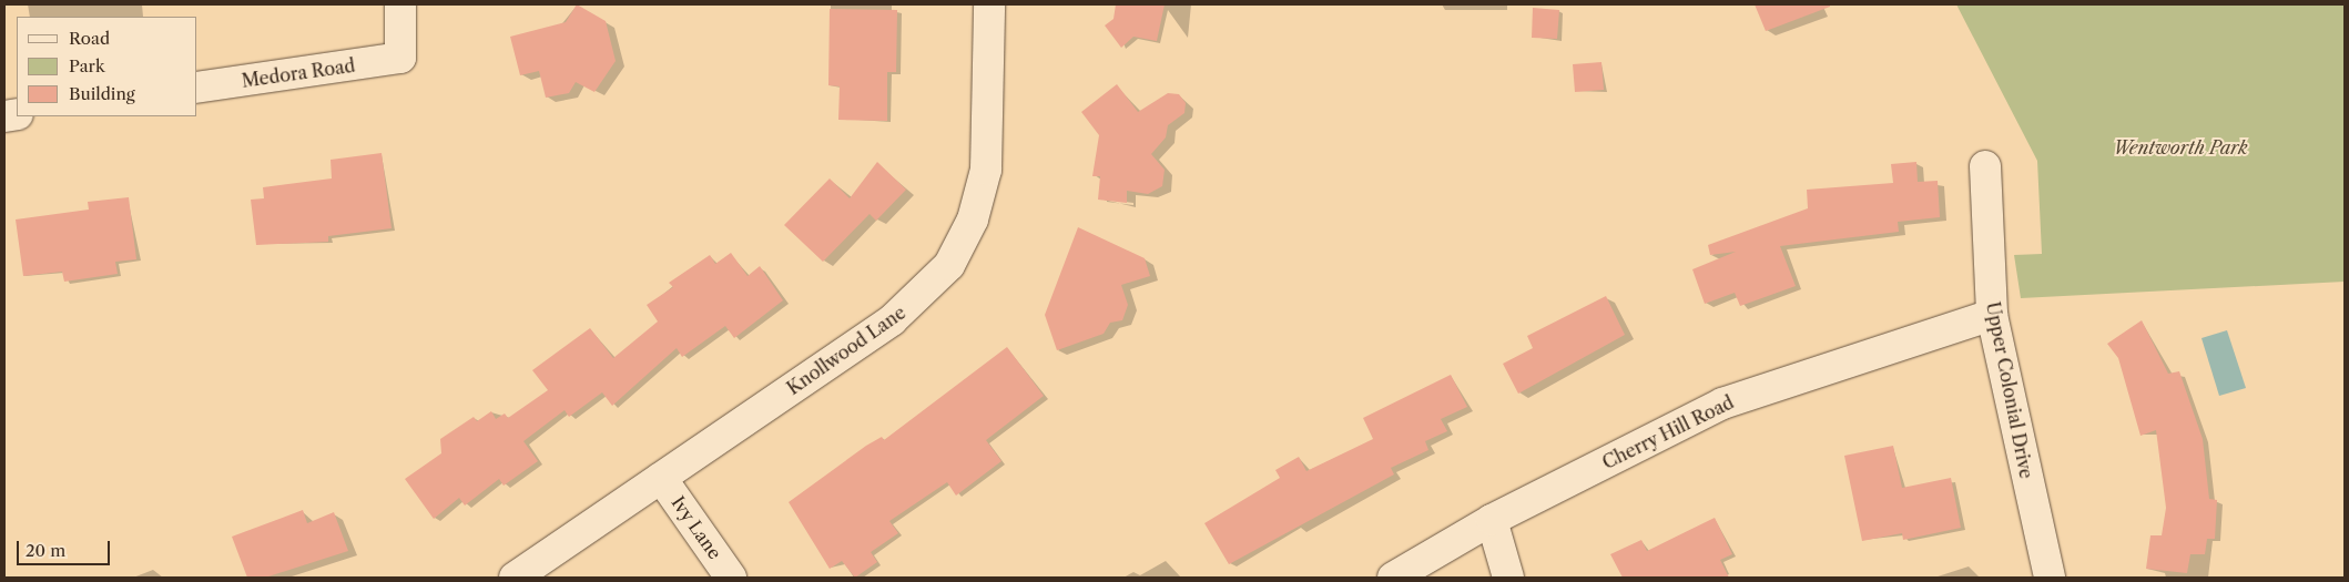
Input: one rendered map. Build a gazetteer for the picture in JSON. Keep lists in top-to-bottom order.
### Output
{
  "streets": {
    "street": [
      "Medora Road",
      "Knollwood Lane",
      "Upper Colonial Drive",
      "Cherry Hill Road",
      "Ivy Lane"
    ]
  },
  "crossings": [
    ["Knollwood Lane", "Ivy Lane"],
    ["Upper Colonial Drive", "Cherry Hill Road"]
  ],
  "parks": ["Wentworth Park"],
  "legend": ["Road", "Park", "Building"],
  "scale_bar": "20 m"
}
